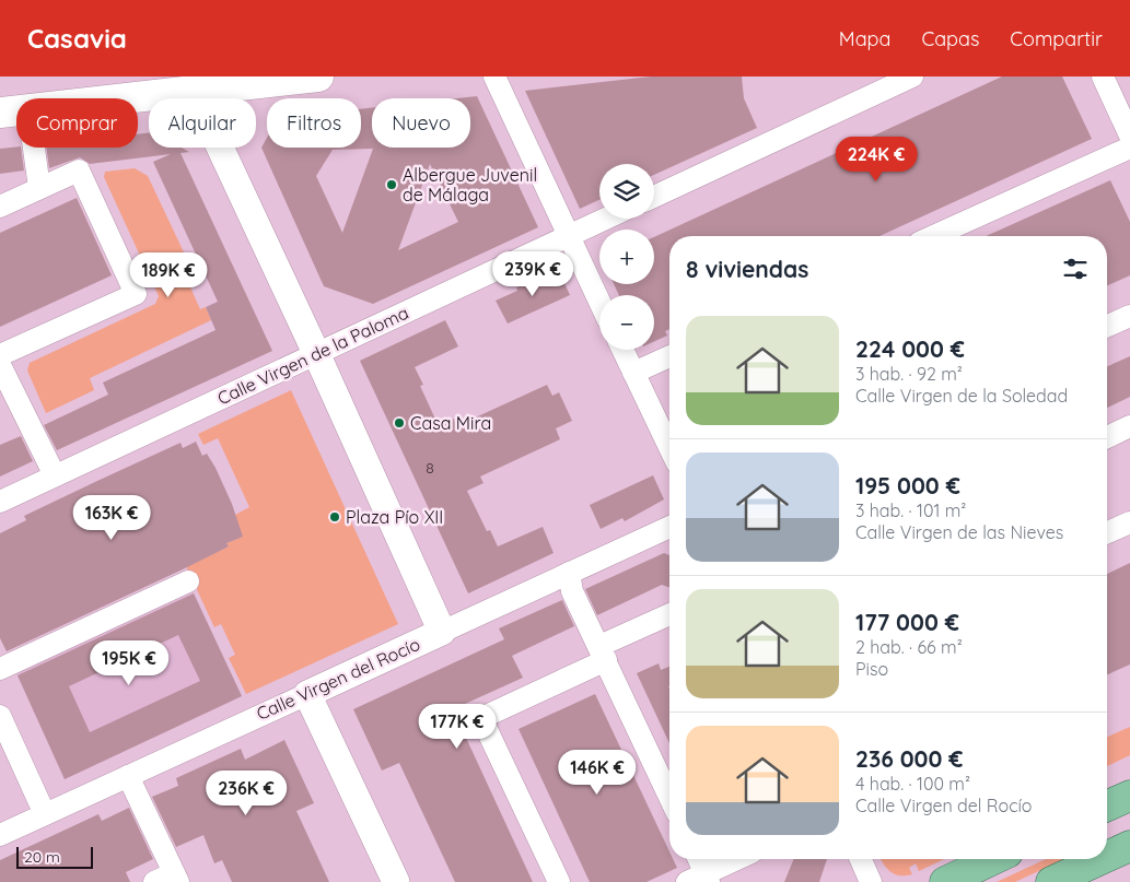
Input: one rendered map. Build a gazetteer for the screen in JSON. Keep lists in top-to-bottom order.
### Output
{
  "streets": {
    "street": ["Calle Virgen de la Paloma", "Calle Virgen del Rocío"]
  },
  "places": ["Albergue Juvenil de Málaga", "Casa Mira", "Plaza Pío XII"],
  "house_numbers": ["8"],
  "scale_bar": "20 m",
  "page": {
    "header": "Casavia",
    "nav": ["Mapa", "Capas", "Compartir"],
    "chip": [
      "Comprar",
      "Alquilar",
      "Filtros",
      "Nuevo"
    ],
    "price": [
      "224K €",
      "239K €",
      "189K €",
      "163K €",
      "195K €",
      "177K €",
      "146K €",
      "236K €"
    ],
    "map_buttons": ["+", "−"],
    "heading": "8 viviendas",
    "list": [
      {
        "name": "224 000 €",
        "note": "3 hab. · 92 m² · Calle Virgen de la Soledad"
      },
      {
        "name": "195 000 €",
        "note": "3 hab. · 101 m² · Calle Virgen de las Nieves"
      },
      {
        "name": "177 000 €",
        "note": "2 hab. · 66 m² · Piso"
      },
      {
        "name": "236 000 €",
        "note": "4 hab. · 100 m² · Calle Virgen del Rocío"
      }
    ],
    "scale": "20 m"
  }
}
